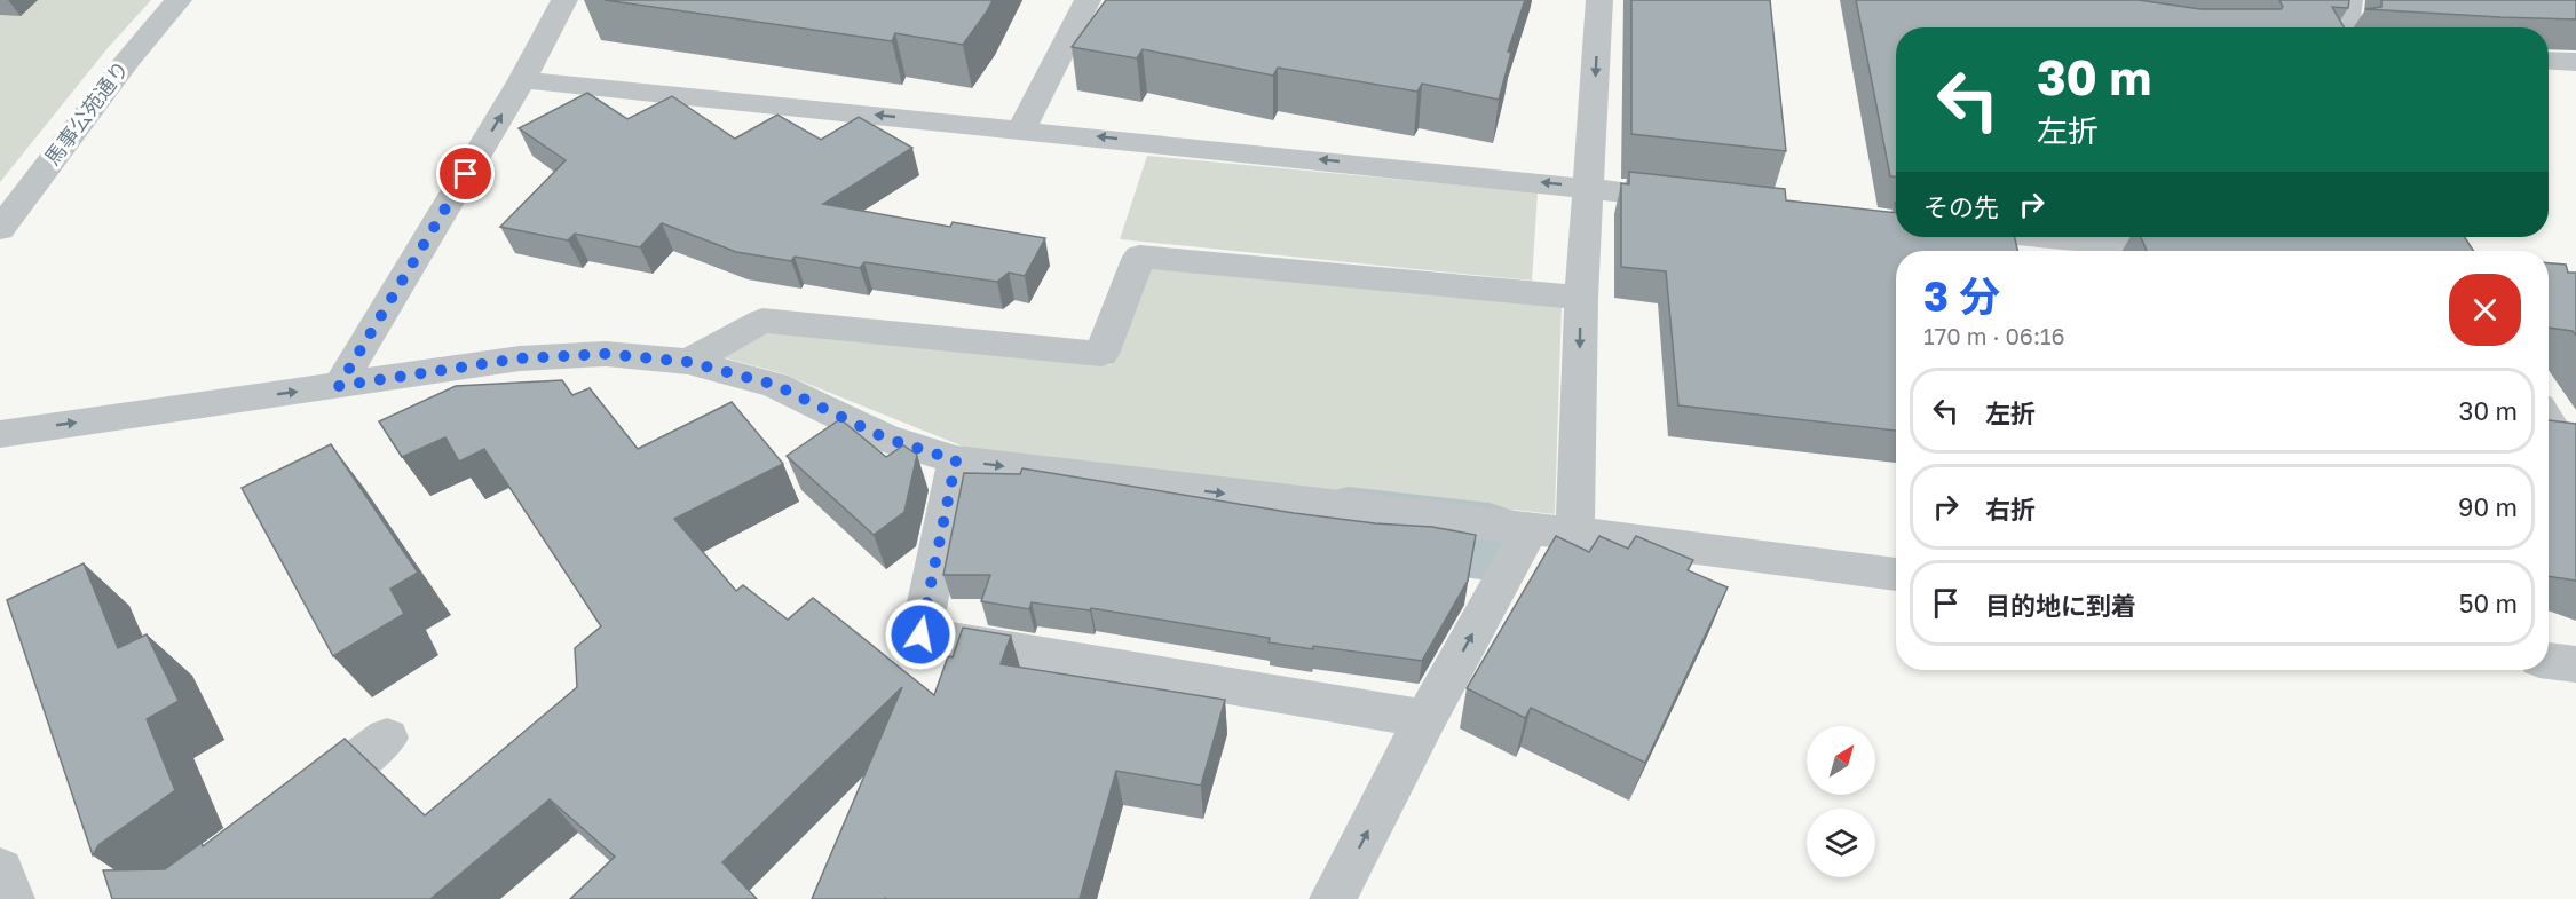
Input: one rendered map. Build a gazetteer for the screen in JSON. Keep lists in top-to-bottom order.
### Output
{
  "streets": {
    "street": ["馬事公苑通り"]
  },
  "north": "top right",
  "page": {
    "turn": ["30 m", "左折"],
    "then": "その先",
    "heading": ["3 分", "170 m · 06:16"],
    "list": [
      {
        "name": "左折",
        "value": "30 m"
      },
      {
        "name": "右折",
        "value": "90 m"
      },
      {
        "name": "目的地に到着",
        "value": "50 m"
      }
    ]
  }
}
